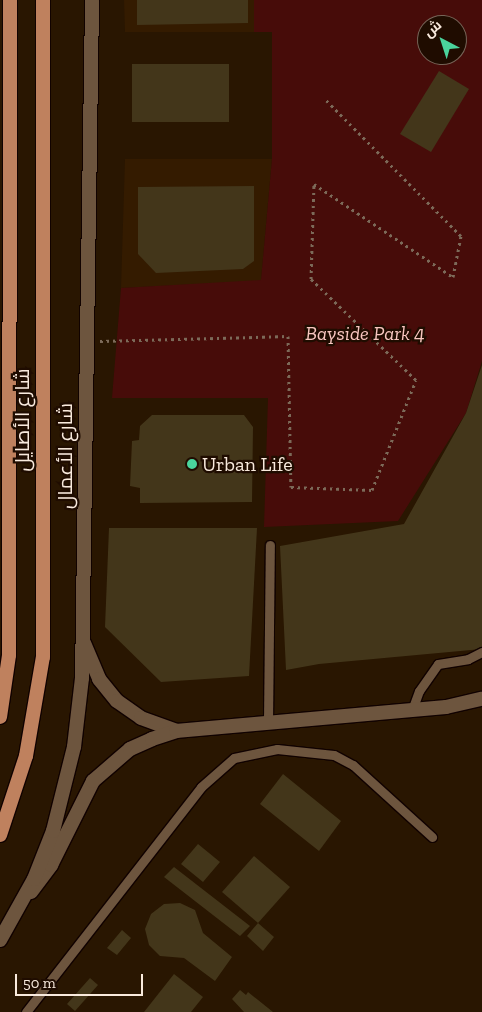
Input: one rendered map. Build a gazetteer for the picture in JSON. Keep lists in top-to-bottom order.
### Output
{
  "streets": {
    "main road": ["شارع الأصايل"],
    "street": ["شارع الأعمال"]
  },
  "parks": ["Bayside Park 4"],
  "places": ["Urban Life"],
  "scale_bar": "50 m",
  "north": "top left"
}
